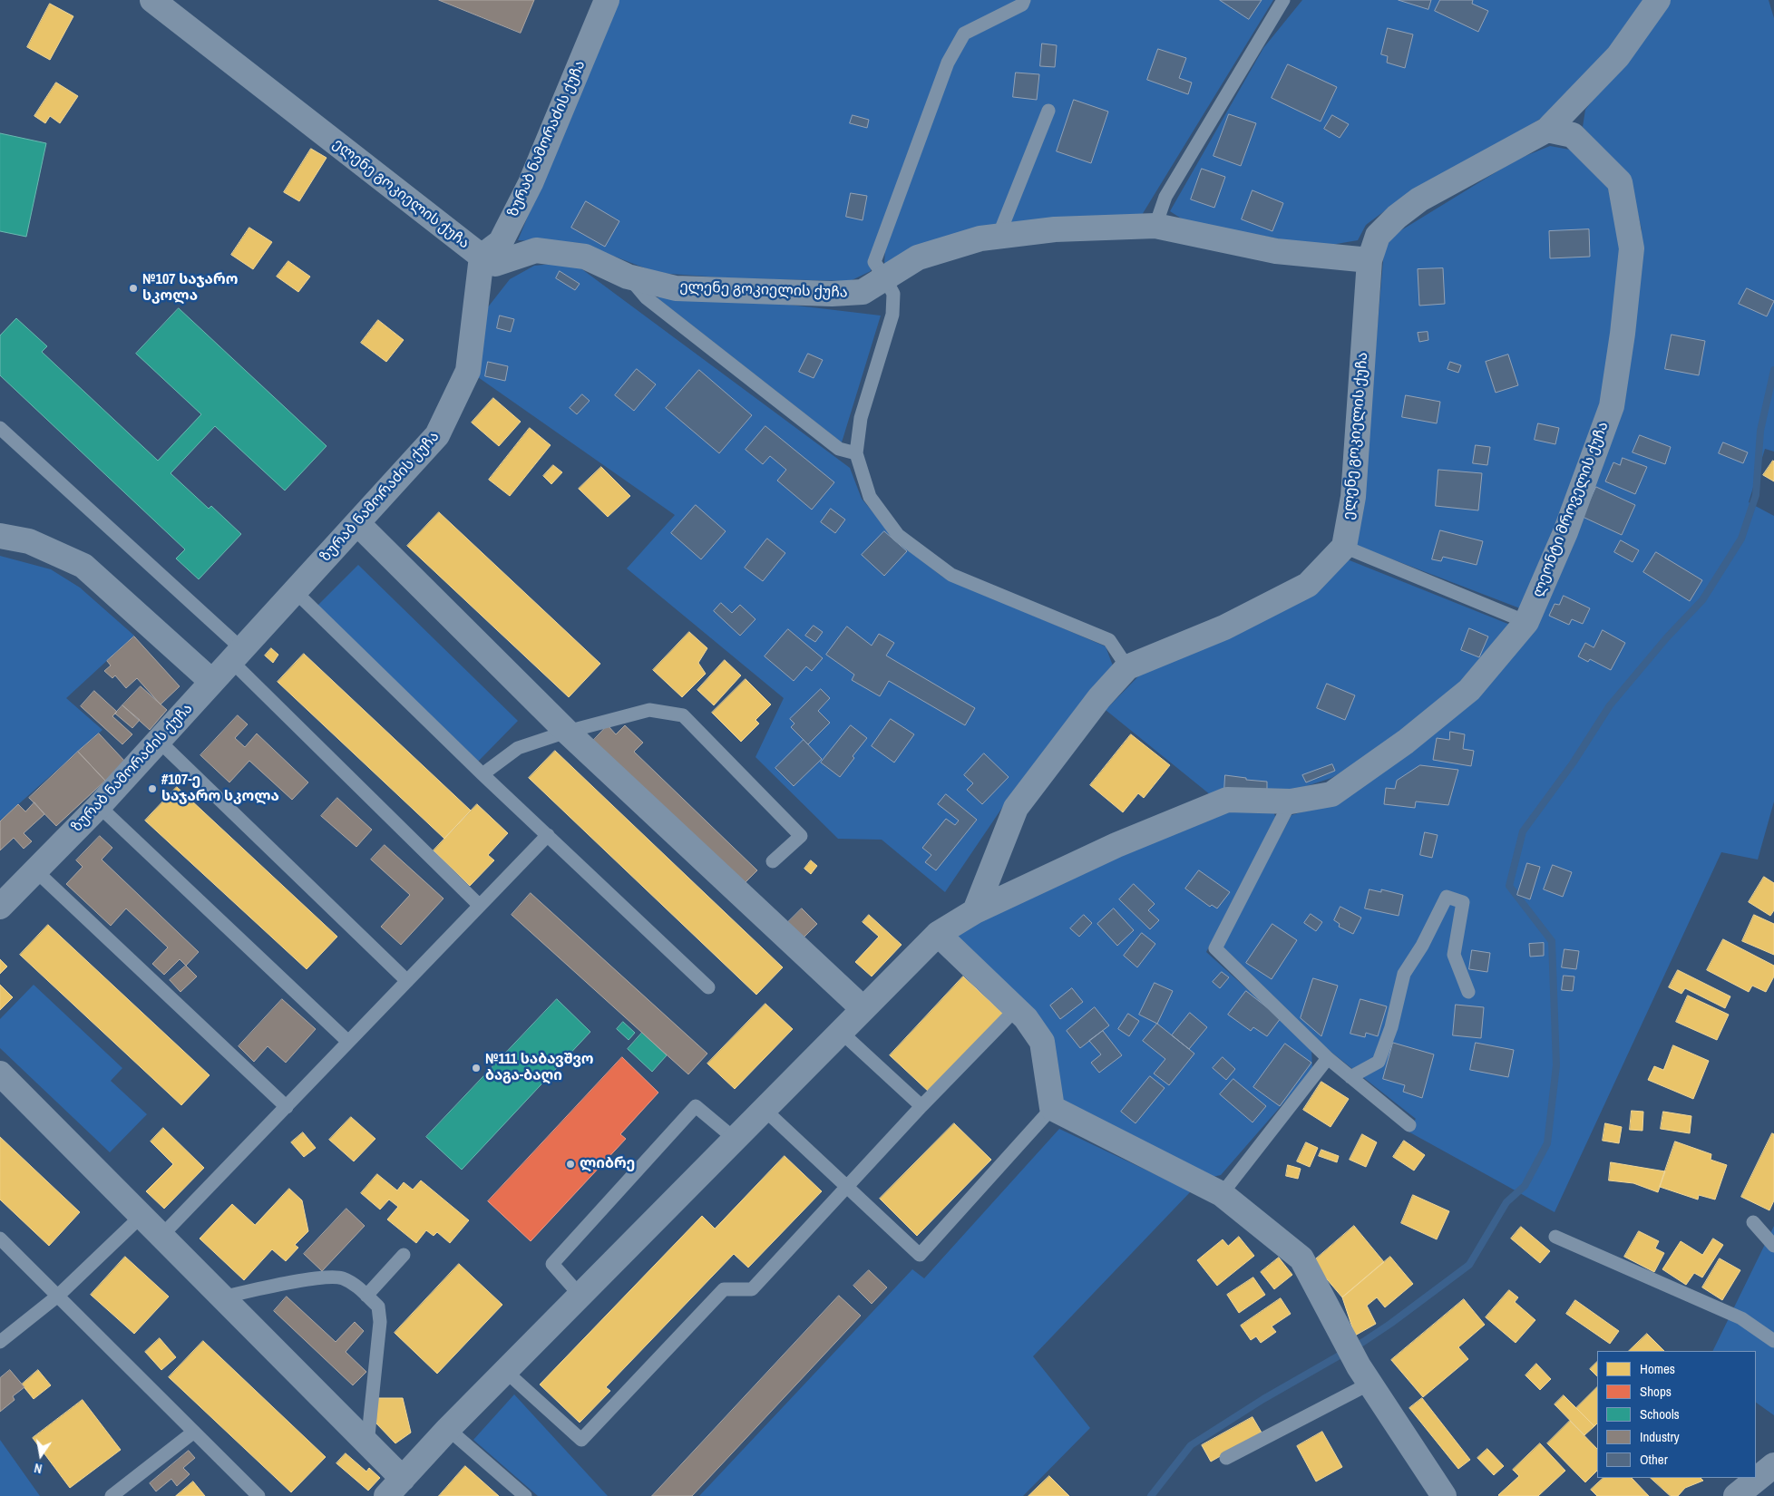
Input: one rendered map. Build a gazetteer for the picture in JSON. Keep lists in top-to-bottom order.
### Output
{
  "streets": {
    "street": ["ზურაბ ნამორაძის ქუჩა", "ელენე გოკიელის ქუჩა", "ლეონტი მროველის ქუჩა"]
  },
  "crossings": [
    ["ზურაბ ნამორაძის ქუჩა", "ელენე გოკიელის ქუჩა"],
    ["ელენე გოკიელის ქუჩა", "ლეონტი მროველის ქუჩა"]
  ],
  "places": [
    "№107 საჯარო სკოლა",
    "#107-ე საჯარო სკოლა",
    "№111 საბავშვო ბაგა-ბაღი",
    "ლიბრე"
  ],
  "legend": [
    "Homes",
    "Shops",
    "Schools",
    "Industry",
    "Other"
  ],
  "north": "bottom"
}
